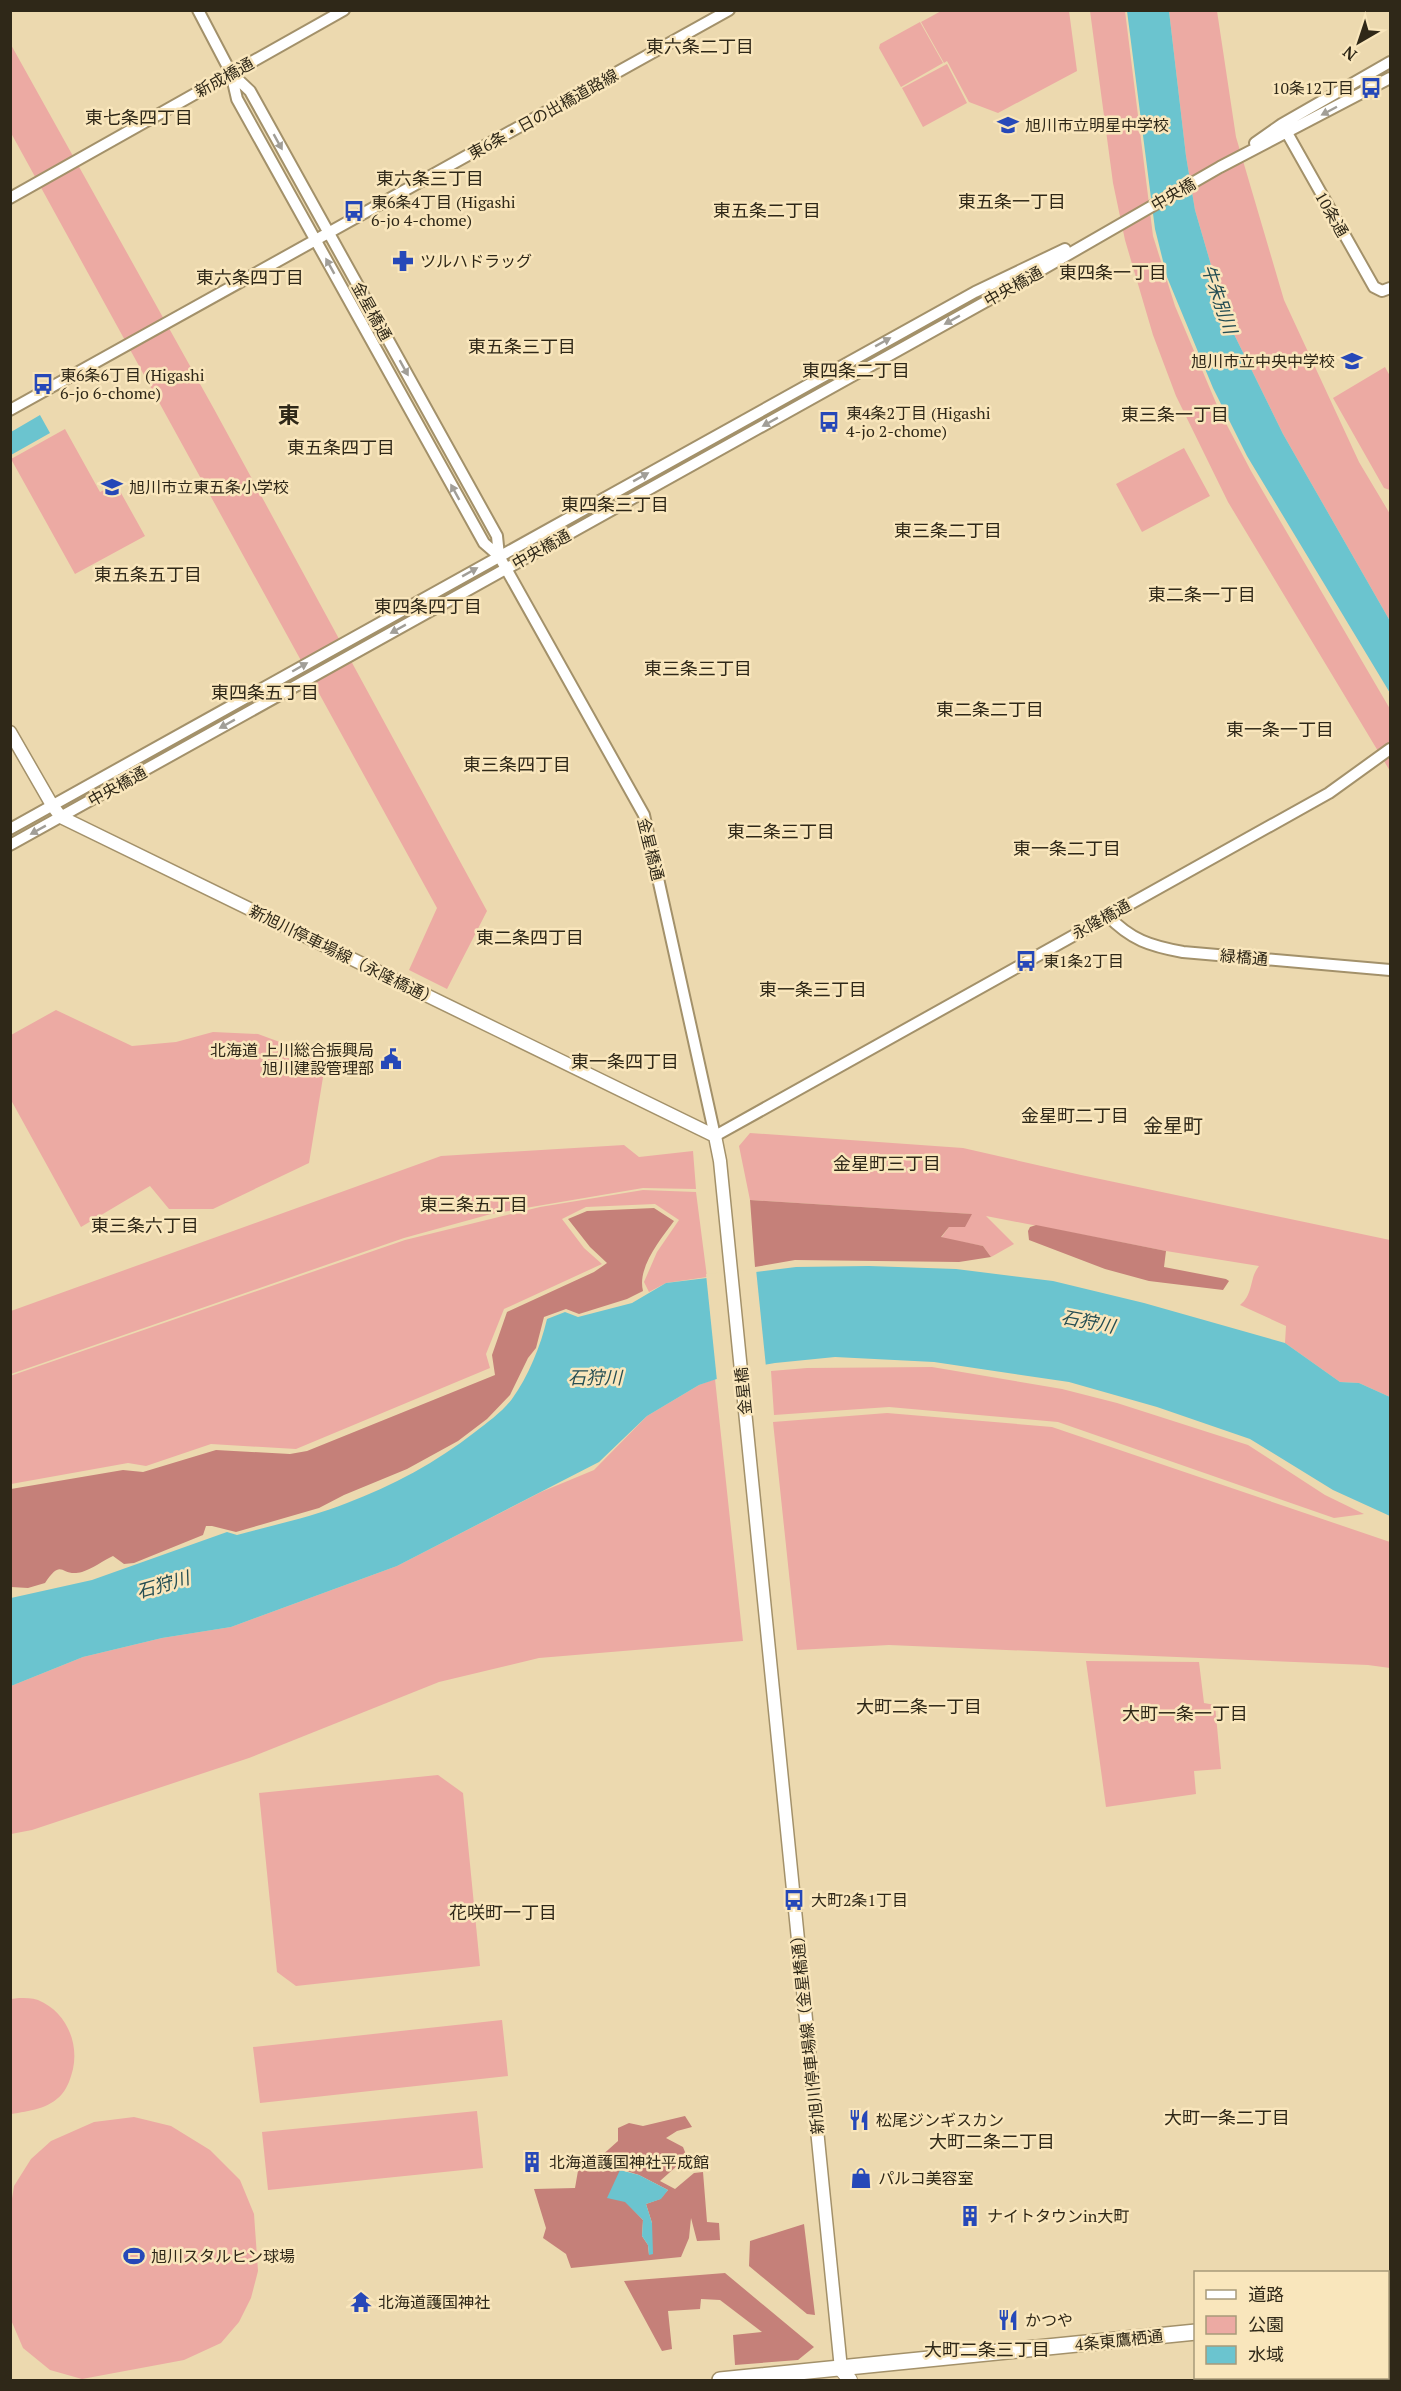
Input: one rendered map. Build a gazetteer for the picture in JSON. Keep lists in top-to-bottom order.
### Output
{
  "streets": {
    "highway": ["4条東鷹栖通"],
    "main road": ["新旭川停車場線（永隆橋通）", "金星橋", "新旭川停車場線（金星橋通）"],
    "street": [
      "新成橋通",
      "東6条・日の出橋道路線",
      "中央橋",
      "10条通",
      "中央橋通",
      "金星橋通",
      "永隆橋通",
      "緑橋通"
    ]
  },
  "crossings": [
    ["新成橋通", "金星橋通"],
    ["東6条・日の出橋道路線", "金星橋通"],
    ["中央橋", "10条通"],
    ["中央橋", "中央橋通"],
    ["中央橋通", "金星橋通"],
    ["中央橋通", "新旭川停車場線（永隆橋通）"],
    ["金星橋通", "永隆橋通"],
    ["金星橋通", "新旭川停車場線（永隆橋通）"],
    ["金星橋通", "金星橋"],
    ["永隆橋通", "新旭川停車場線（永隆橋通）"],
    ["永隆橋通", "緑橋通"],
    ["永隆橋通", "金星橋"],
    ["新旭川停車場線（永隆橋通）", "金星橋"],
    ["金星橋", "新旭川停車場線（金星橋通）"],
    ["新旭川停車場線（金星橋通）", "4条東鷹栖通"]
  ],
  "districts": [
    "東六条二丁目",
    "東七条四丁目",
    "東六条三丁目",
    "東五条一丁目",
    "東五条二丁目",
    "東四条一丁目",
    "東六条四丁目",
    "東五条三丁目",
    "東四条二丁目",
    "東",
    "東三条一丁目",
    "東五条四丁目",
    "東四条三丁目",
    "東三条二丁目",
    "東五条五丁目",
    "東二条一丁目",
    "東四条四丁目",
    "東三条三丁目",
    "東四条五丁目",
    "東二条二丁目",
    "東一条一丁目",
    "東三条四丁目",
    "東二条三丁目",
    "東一条二丁目",
    "東二条四丁目",
    "東一条三丁目",
    "東一条四丁目",
    "金星町二丁目",
    "金星町",
    "金星町三丁目",
    "東三条五丁目",
    "東三条六丁目",
    "大町二条一丁目",
    "大町一条一丁目",
    "花咲町一丁目",
    "大町一条二丁目",
    "大町二条二丁目",
    "大町二条三丁目"
  ],
  "water": ["牛朱別川", "石狩川"],
  "places": {
    "bus stop": [
      "10条12丁目",
      "東6条4丁目 (Higashi 6-jo 4-chome)",
      "東6条6丁目 (Higashi 6-jo 6-chome)",
      "東4条2丁目 (Higashi 4-jo 2-chome)",
      "東1条2丁目",
      "大町2条1丁目"
    ],
    "school or university": ["旭川市立明星中学校", "旭川市立中央中学校", "旭川市立東五条小学校"],
    "pharmacy": ["ツルハドラッグ"],
    "public building": ["北海道 上川総合振興局 旭川建設管理部"],
    "restaurant": ["松尾ジンギスカン", "かつや"],
    "building": ["北海道護国神社平成館", "ナイトタウンin大町"],
    "shop": ["パルコ美容室"],
    "sports": ["旭川スタルヒン球場"],
    "temple": ["北海道護国神社"]
  },
  "legend": ["道路", "公園", "水域"],
  "north": "bottom left"
}
